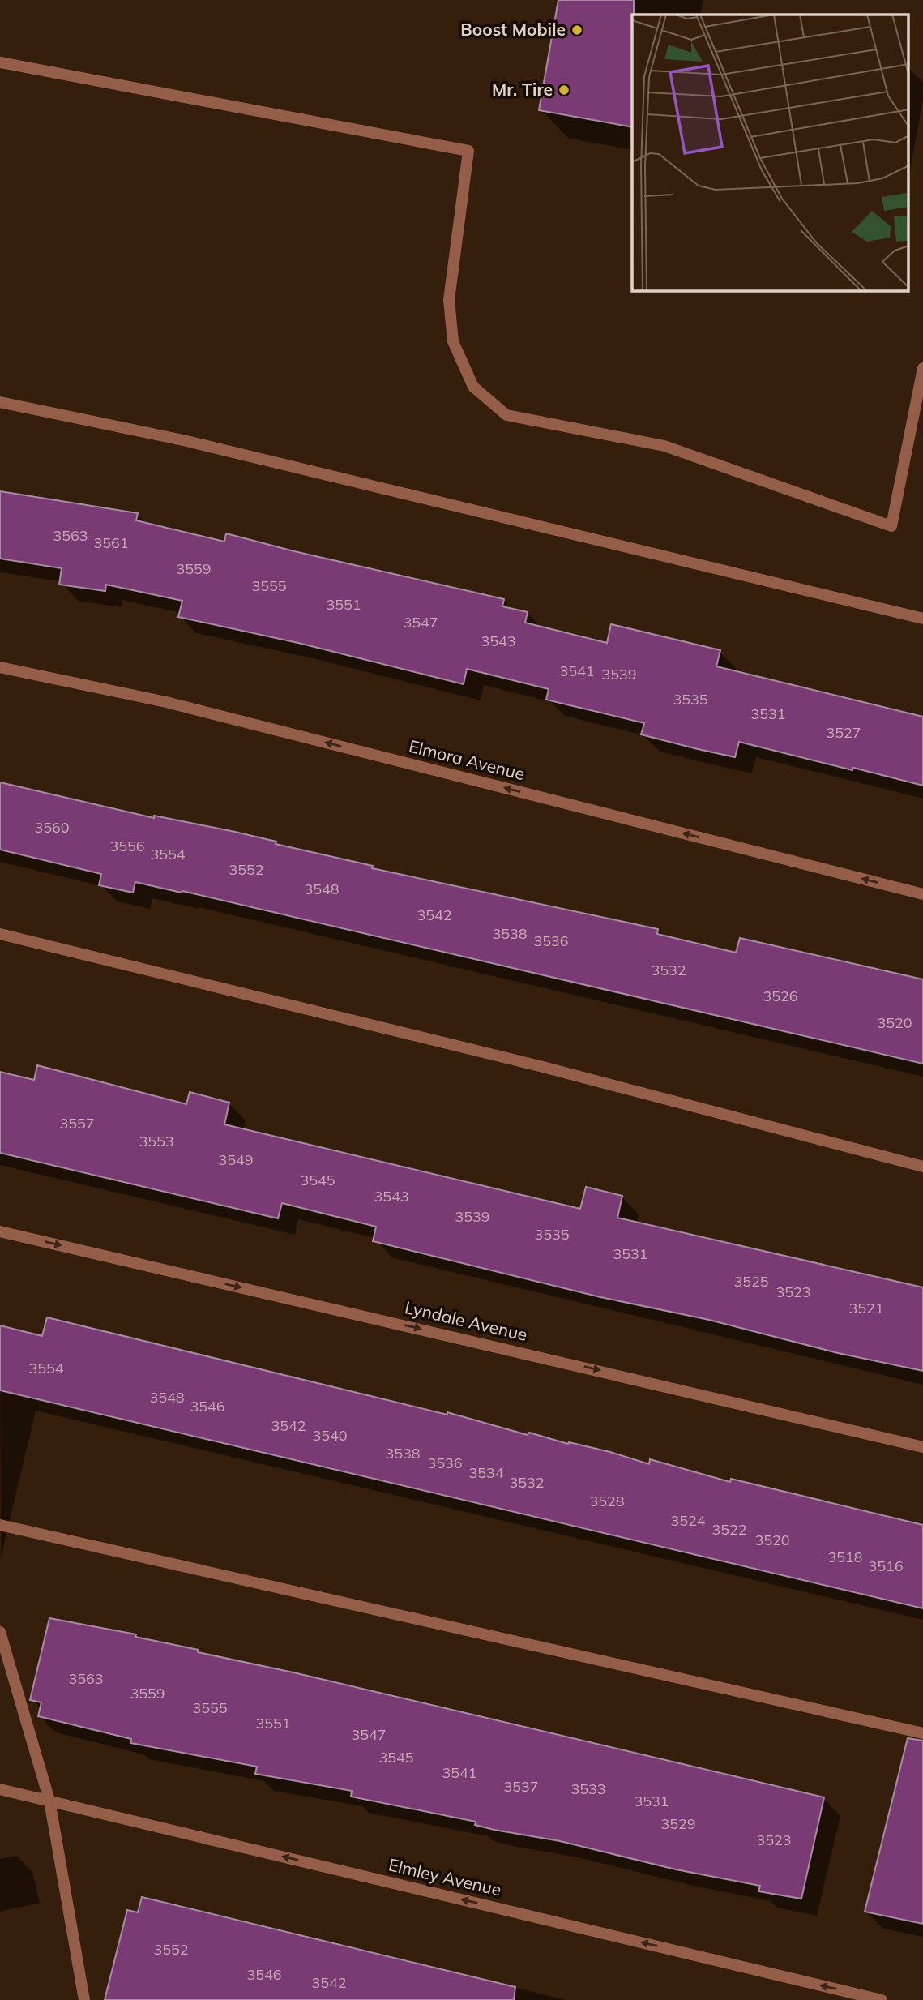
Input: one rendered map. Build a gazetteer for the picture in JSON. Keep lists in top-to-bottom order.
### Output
{
  "streets": {
    "street": ["Elmora Avenue", "Lyndale Avenue", "Elmley Avenue"]
  },
  "one_way": ["Elmora Avenue", "Lyndale Avenue", "Elmley Avenue"],
  "places": ["Boost Mobile", "Mr. Tire"],
  "house_numbers": [
    "3563",
    "3561",
    "3559",
    "3555",
    "3551",
    "3547",
    "3543",
    "3541",
    "3539",
    "3535",
    "3531",
    "3527",
    "3560",
    "3556",
    "3554",
    "3552",
    "3548",
    "3542",
    "3538",
    "3536",
    "3532",
    "3526",
    "3520",
    "3557",
    "3553",
    "3549",
    "3545",
    "3543",
    "3539",
    "3535",
    "3531",
    "3525",
    "3523",
    "3521",
    "3554",
    "3548",
    "3546",
    "3542",
    "3540",
    "3538",
    "3536",
    "3534",
    "3532",
    "3528",
    "3524",
    "3522",
    "3520",
    "3518",
    "3516",
    "3563",
    "3559",
    "3555",
    "3551",
    "3547",
    "3545",
    "3541",
    "3537",
    "3533",
    "3531",
    "3529",
    "3523",
    "3552",
    "3546",
    "3542"
  ]
}
